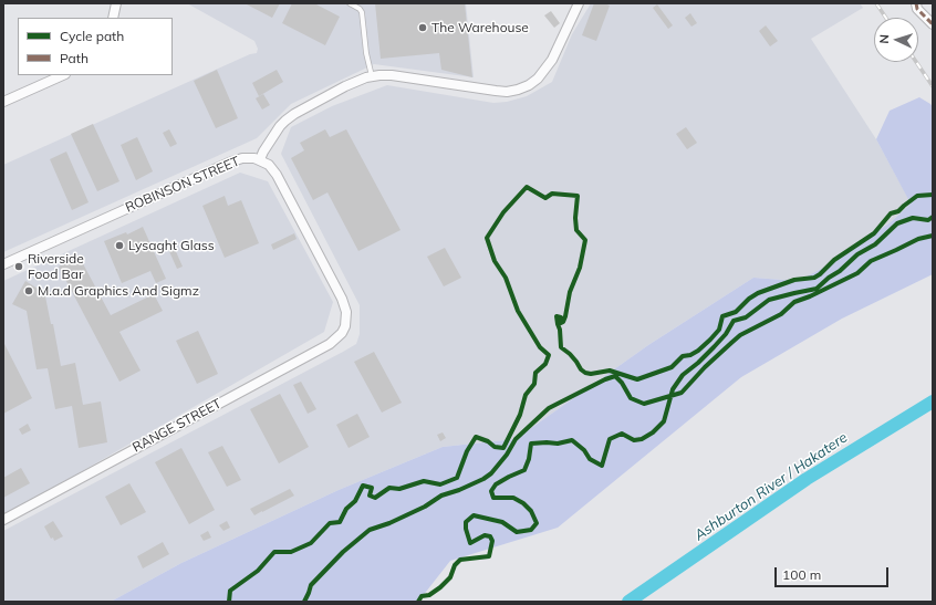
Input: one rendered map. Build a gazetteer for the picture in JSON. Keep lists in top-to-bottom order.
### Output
{
  "streets": {
    "street": ["ROBINSON STREET", "RANGE STREET"]
  },
  "crossings": [
    ["ROBINSON STREET", "RANGE STREET"]
  ],
  "water": ["Ashburton River / Hakatere"],
  "places": [
    "The Warehouse",
    "Lysaght Glass",
    "Riverside Food Bar",
    "M.a.d Graphics And Sigmz"
  ],
  "legend": ["Cycle path", "Path"],
  "scale_bar": "100 m",
  "north": "left"
}
